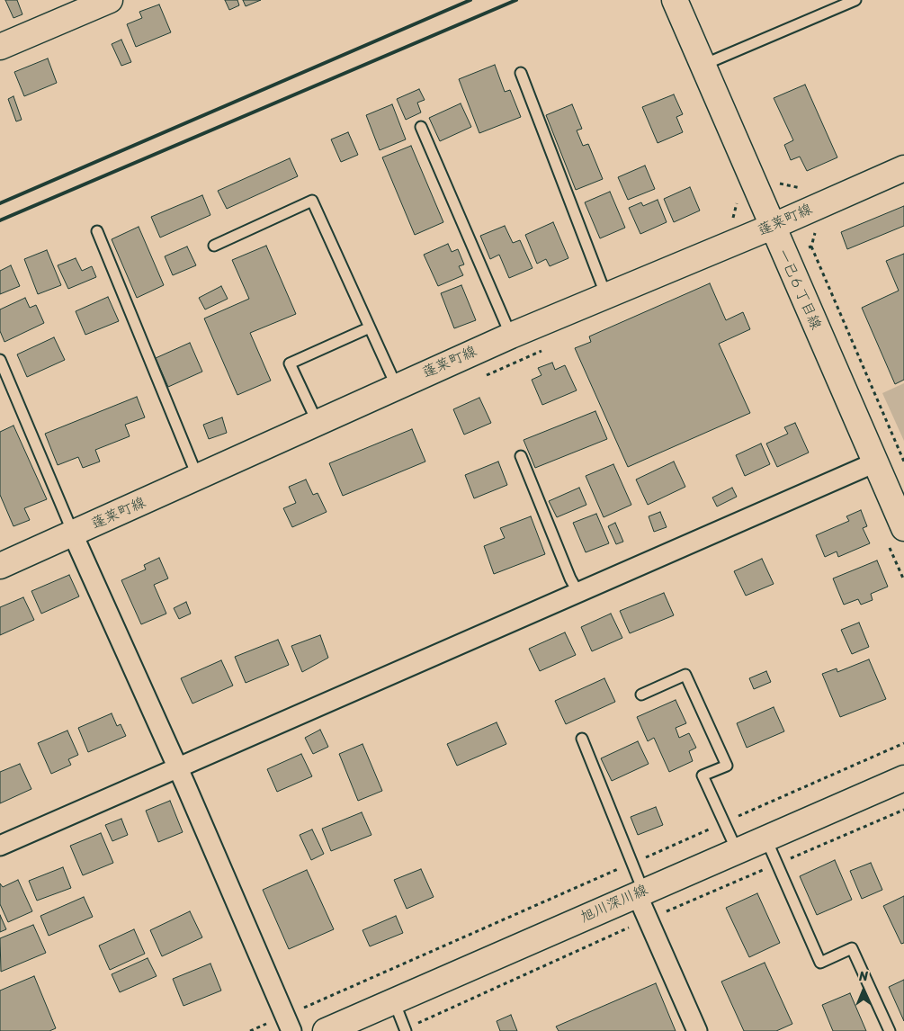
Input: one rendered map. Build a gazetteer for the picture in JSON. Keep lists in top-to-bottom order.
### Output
{
  "streets": {
    "street": ["蓬莱町線", "一已６丁目線", "旭川深川線"]
  },
  "crossings": [
    ["蓬莱町線", "一已６丁目線"]
  ],
  "north": "top"
}
